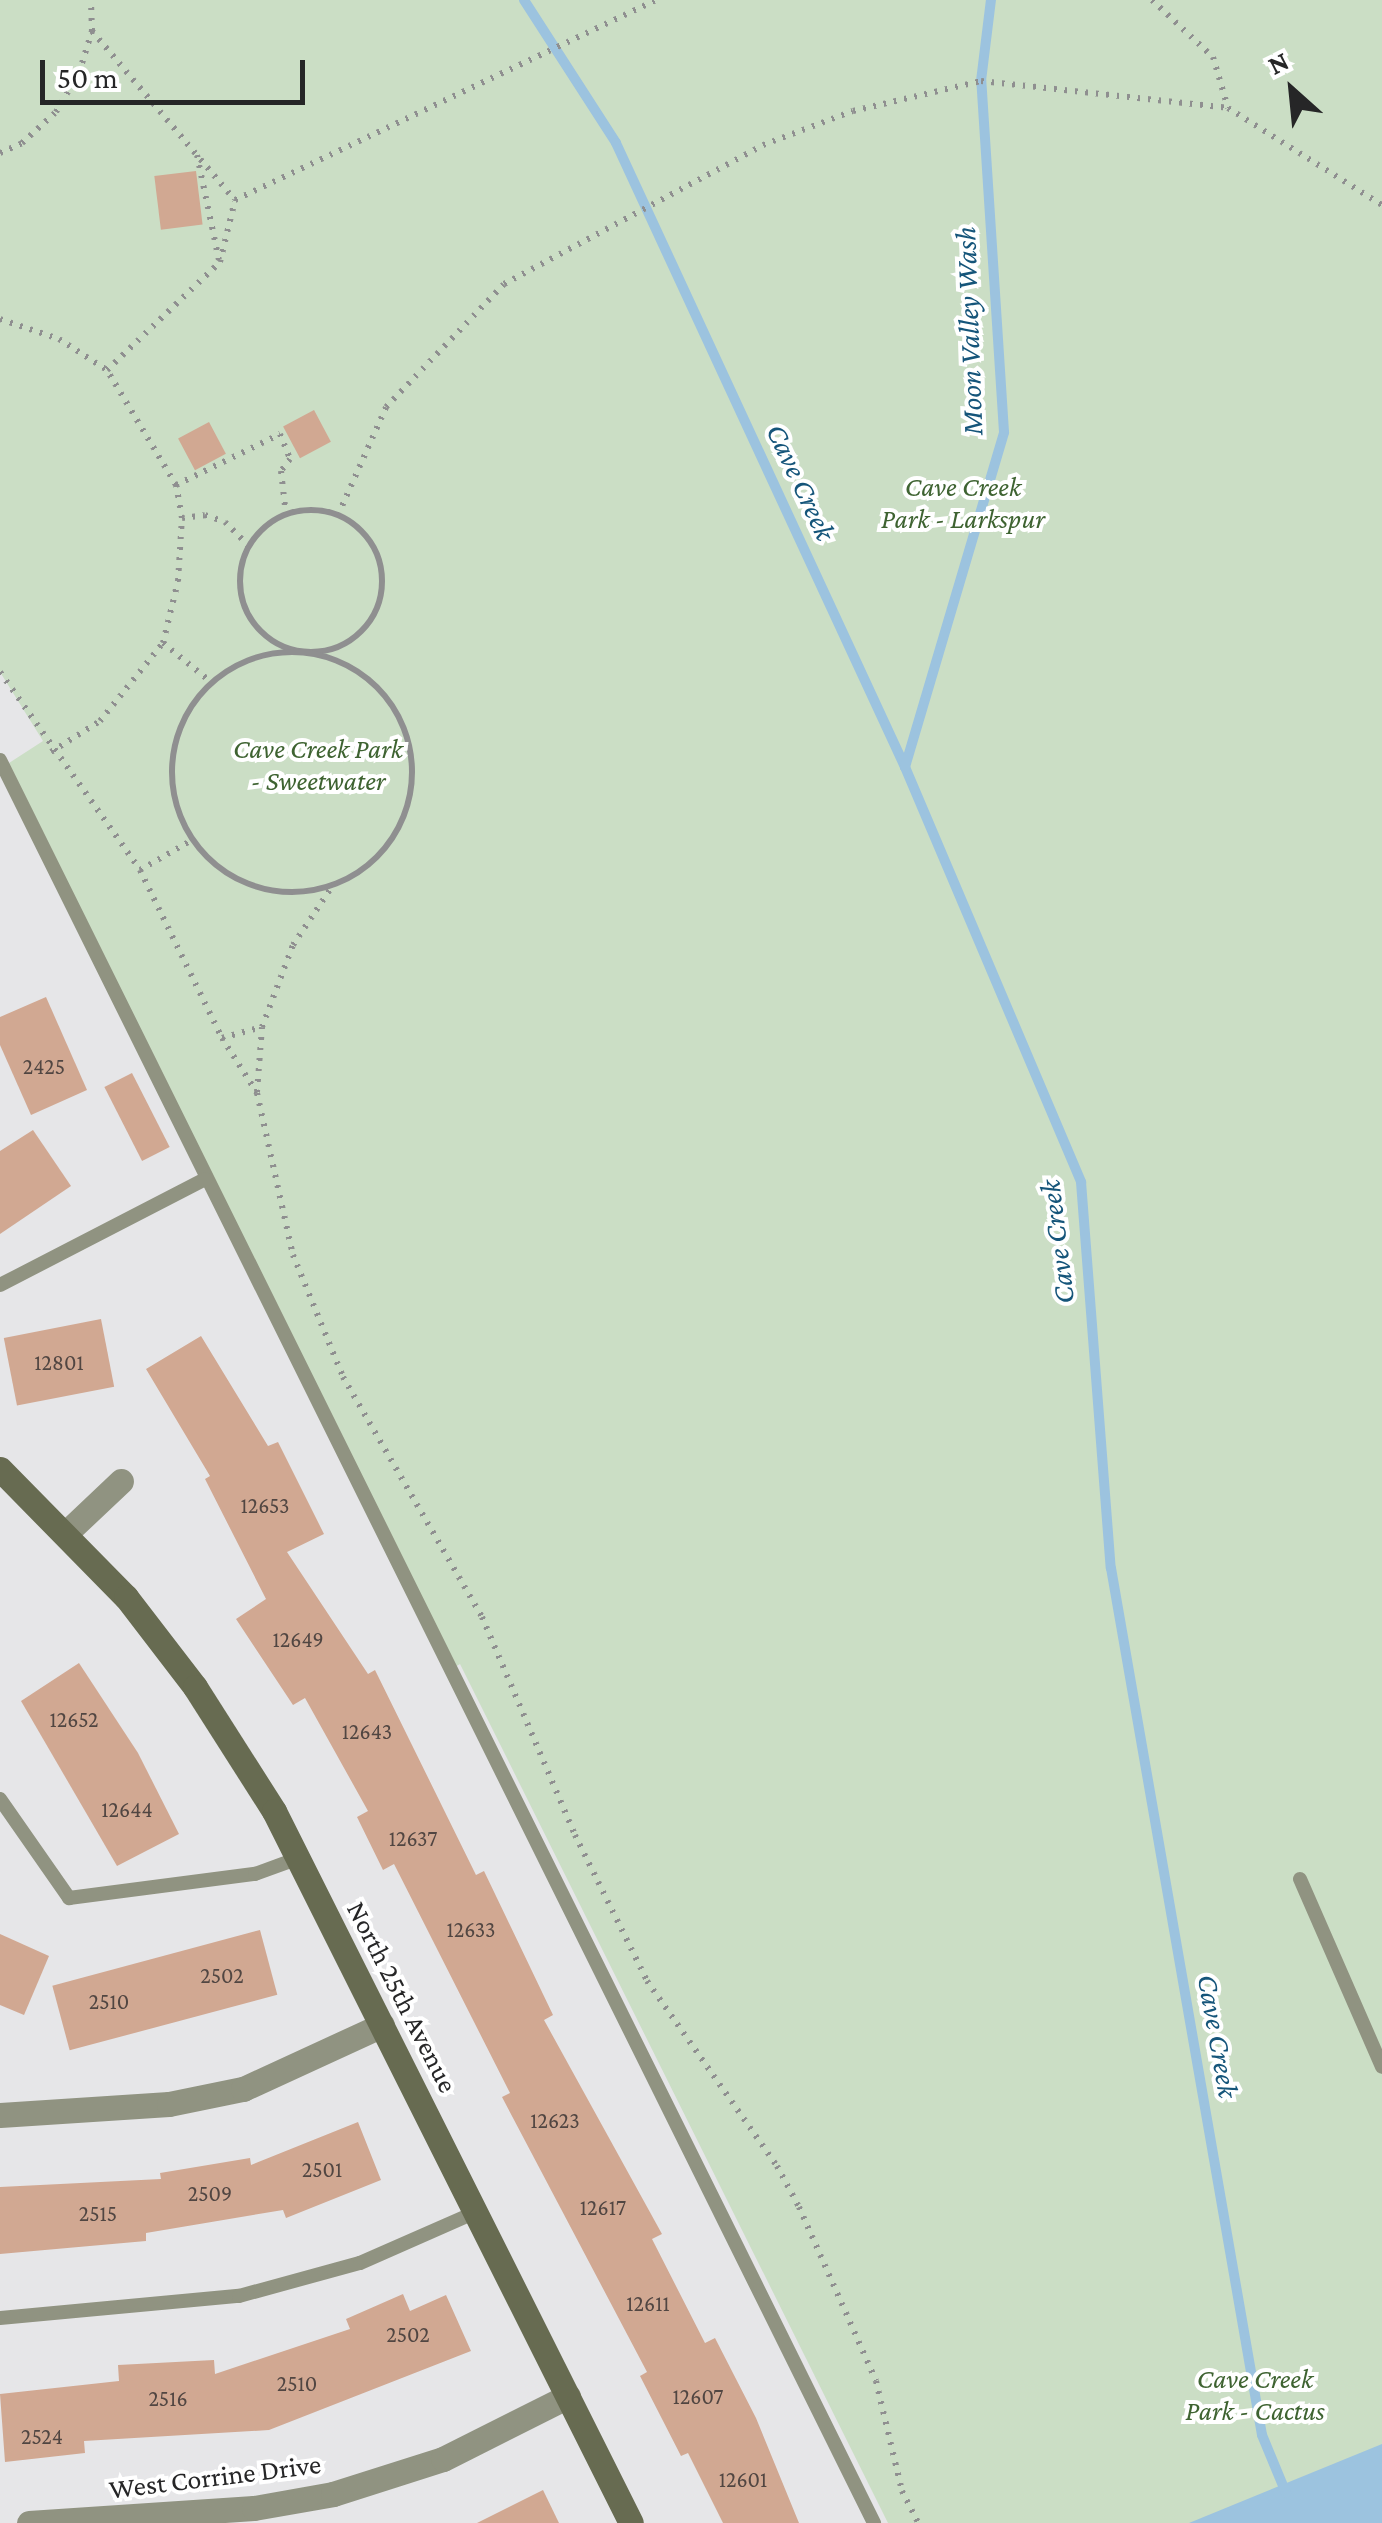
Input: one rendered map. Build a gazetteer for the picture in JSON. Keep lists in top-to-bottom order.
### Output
{
  "streets": {
    "street": ["North 25th Avenue", "West Corrine Drive"]
  },
  "crossings": [
    ["North 25th Avenue", "West Corrine Drive"]
  ],
  "water": ["Moon Valley Wash", "Cave Creek"],
  "parks": ["Cave Creek Park - Larkspur", "Cave Creek Park - Sweetwater", "Cave Creek Park - Cactus"],
  "house_numbers": [
    "2425",
    "12801",
    "12653",
    "12649",
    "12652",
    "12643",
    "12644",
    "12637",
    "12633",
    "2502",
    "2510",
    "12623",
    "2501",
    "2509",
    "12617",
    "2515",
    "12611",
    "2502",
    "2510",
    "12607",
    "2516",
    "2524",
    "12601"
  ],
  "scale_bar": "50 m",
  "north": "top left"
}
